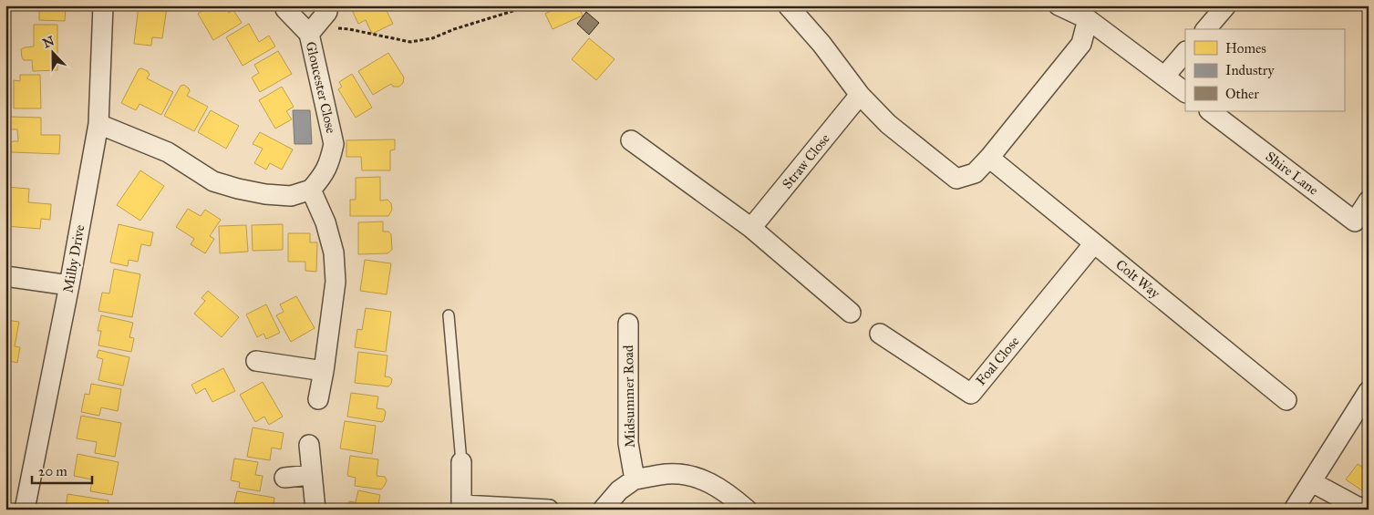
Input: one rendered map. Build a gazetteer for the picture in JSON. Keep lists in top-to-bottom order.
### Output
{
  "streets": {
    "street": [
      "Gloucester Close",
      "Straw Close",
      "Shire Lane",
      "Milby Drive",
      "Colt Way",
      "Foal Close",
      "Midsummer Road"
    ]
  },
  "crossings": [
    ["Colt Way", "Foal Close"]
  ],
  "legend": ["Homes", "Industry", "Other"],
  "scale_bar": "20 m",
  "north": "top"
}
